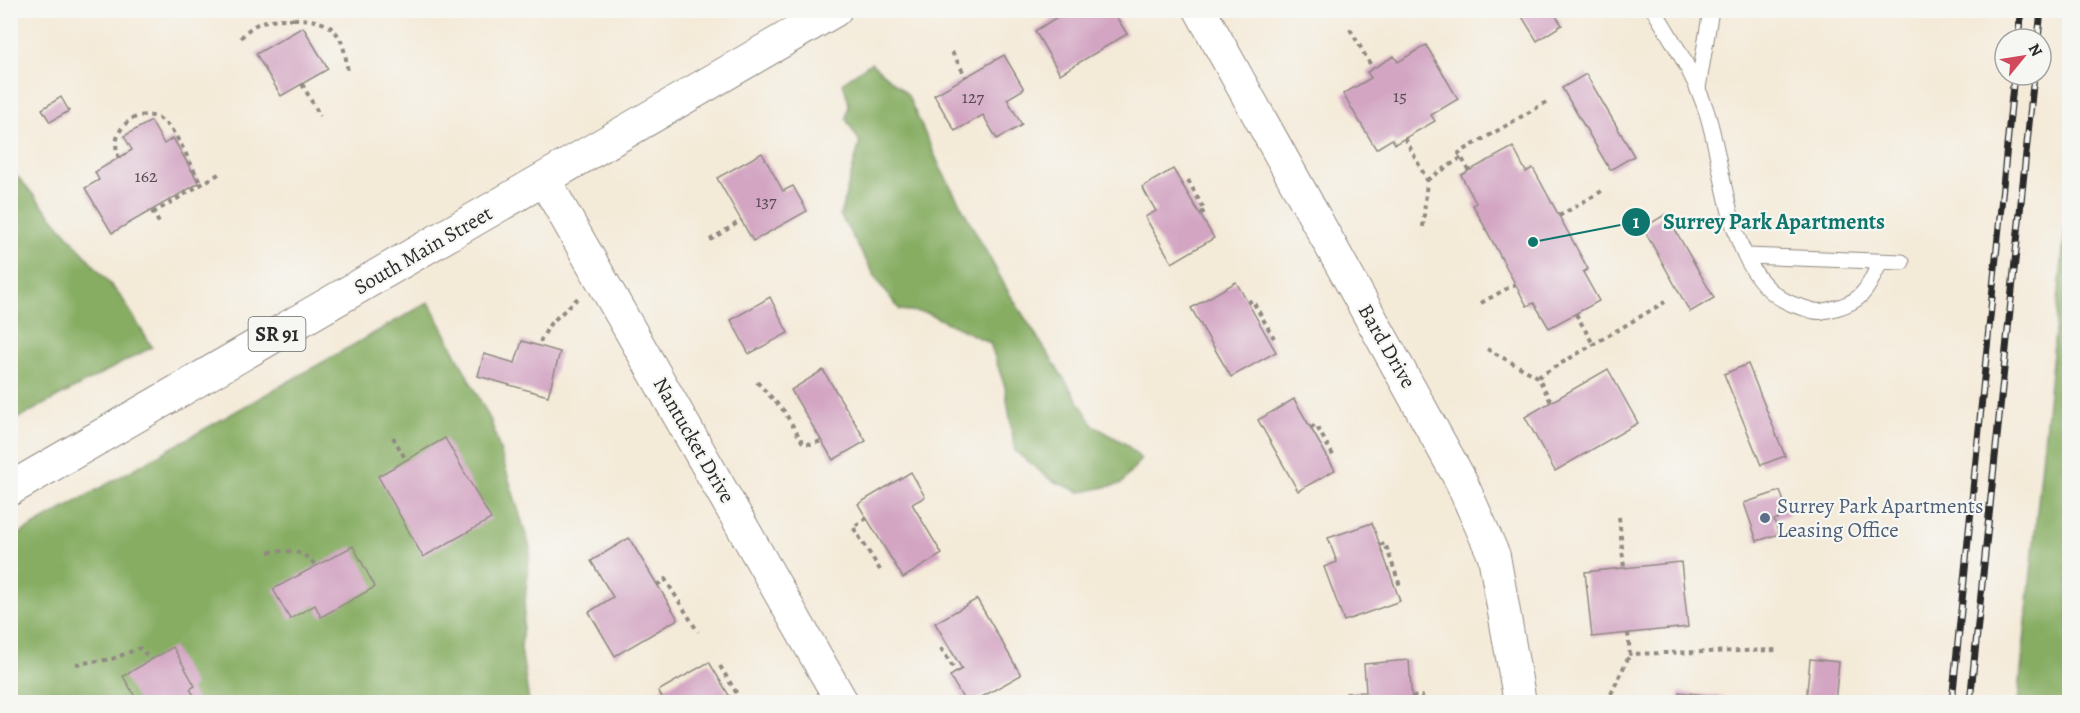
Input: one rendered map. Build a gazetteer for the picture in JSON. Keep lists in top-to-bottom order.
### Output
{
  "streets": {
    "main road": ["South Main Street", "SR 91"],
    "street": ["Bard Drive", "Nantucket Drive"]
  },
  "crossings": [
    ["South Main Street", "Nantucket Drive"]
  ],
  "places": ["Surrey Park Apartments", "Surrey Park Apartments Leasing Office"],
  "house_numbers": [
    "15",
    "127",
    "162",
    "137"
  ],
  "north": "top right"
}
